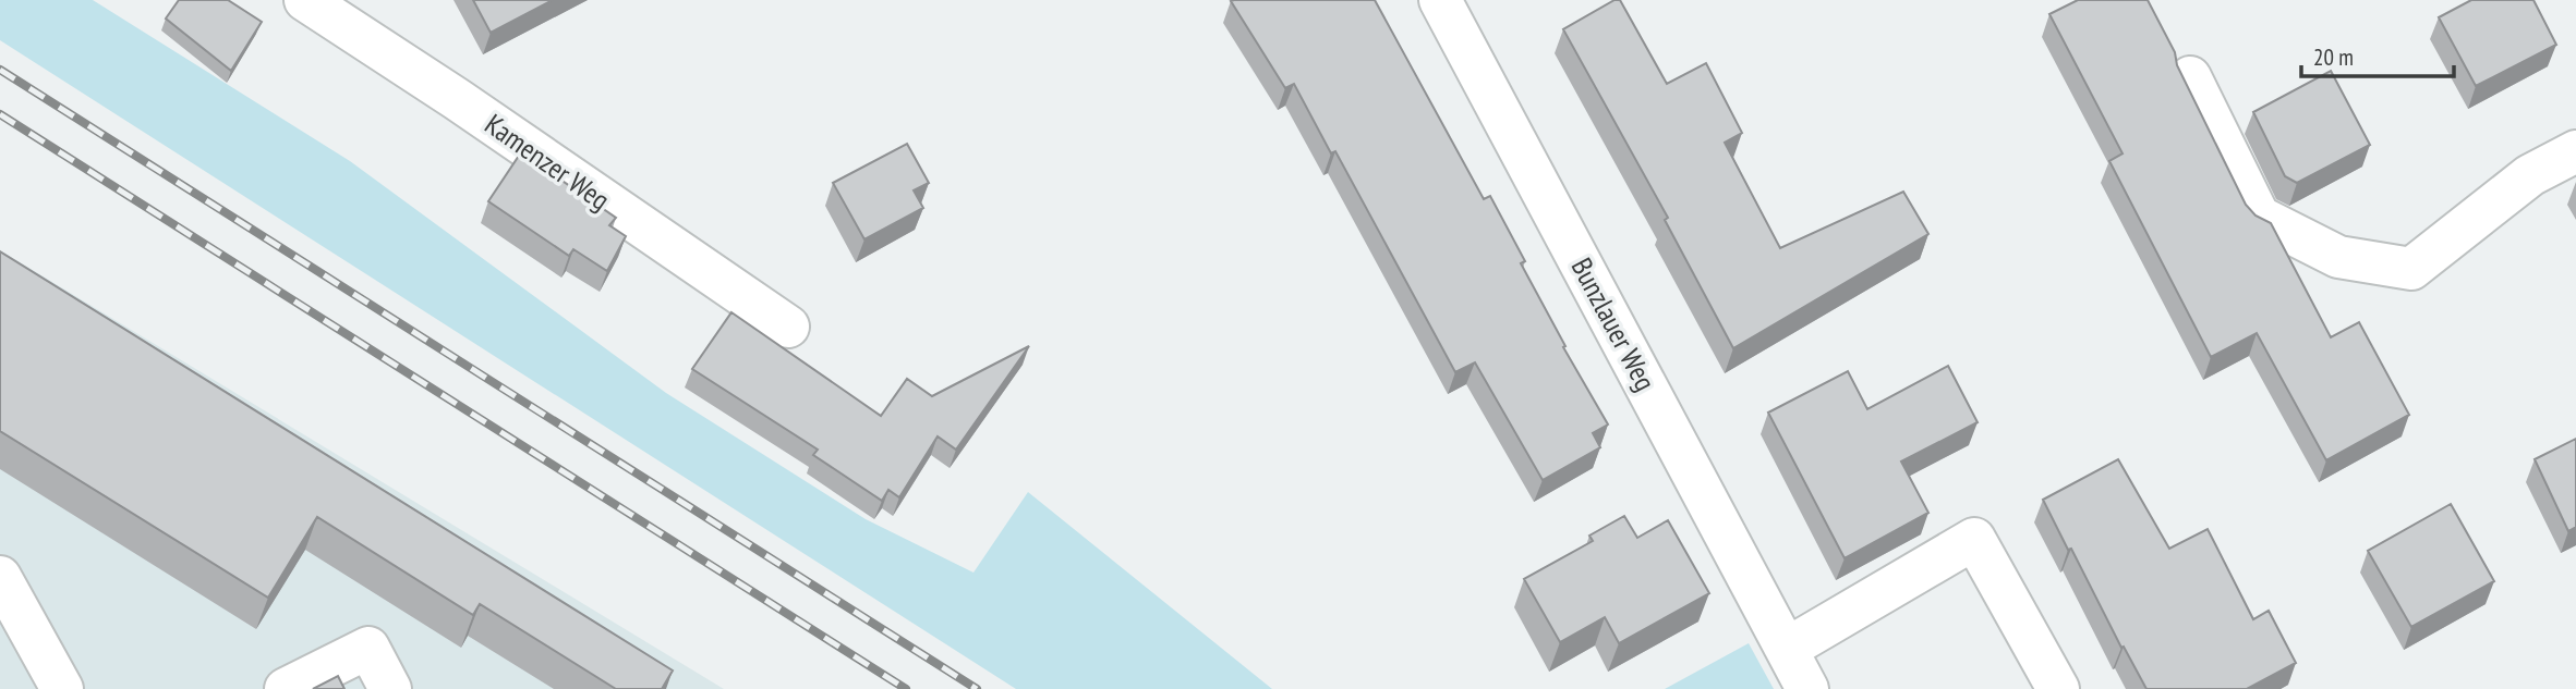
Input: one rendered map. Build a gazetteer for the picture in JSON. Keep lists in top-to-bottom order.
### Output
{
  "streets": {
    "street": ["Kamenzer Weg", "Bunzlauer Weg"]
  },
  "scale_bar": "20 m"
}
